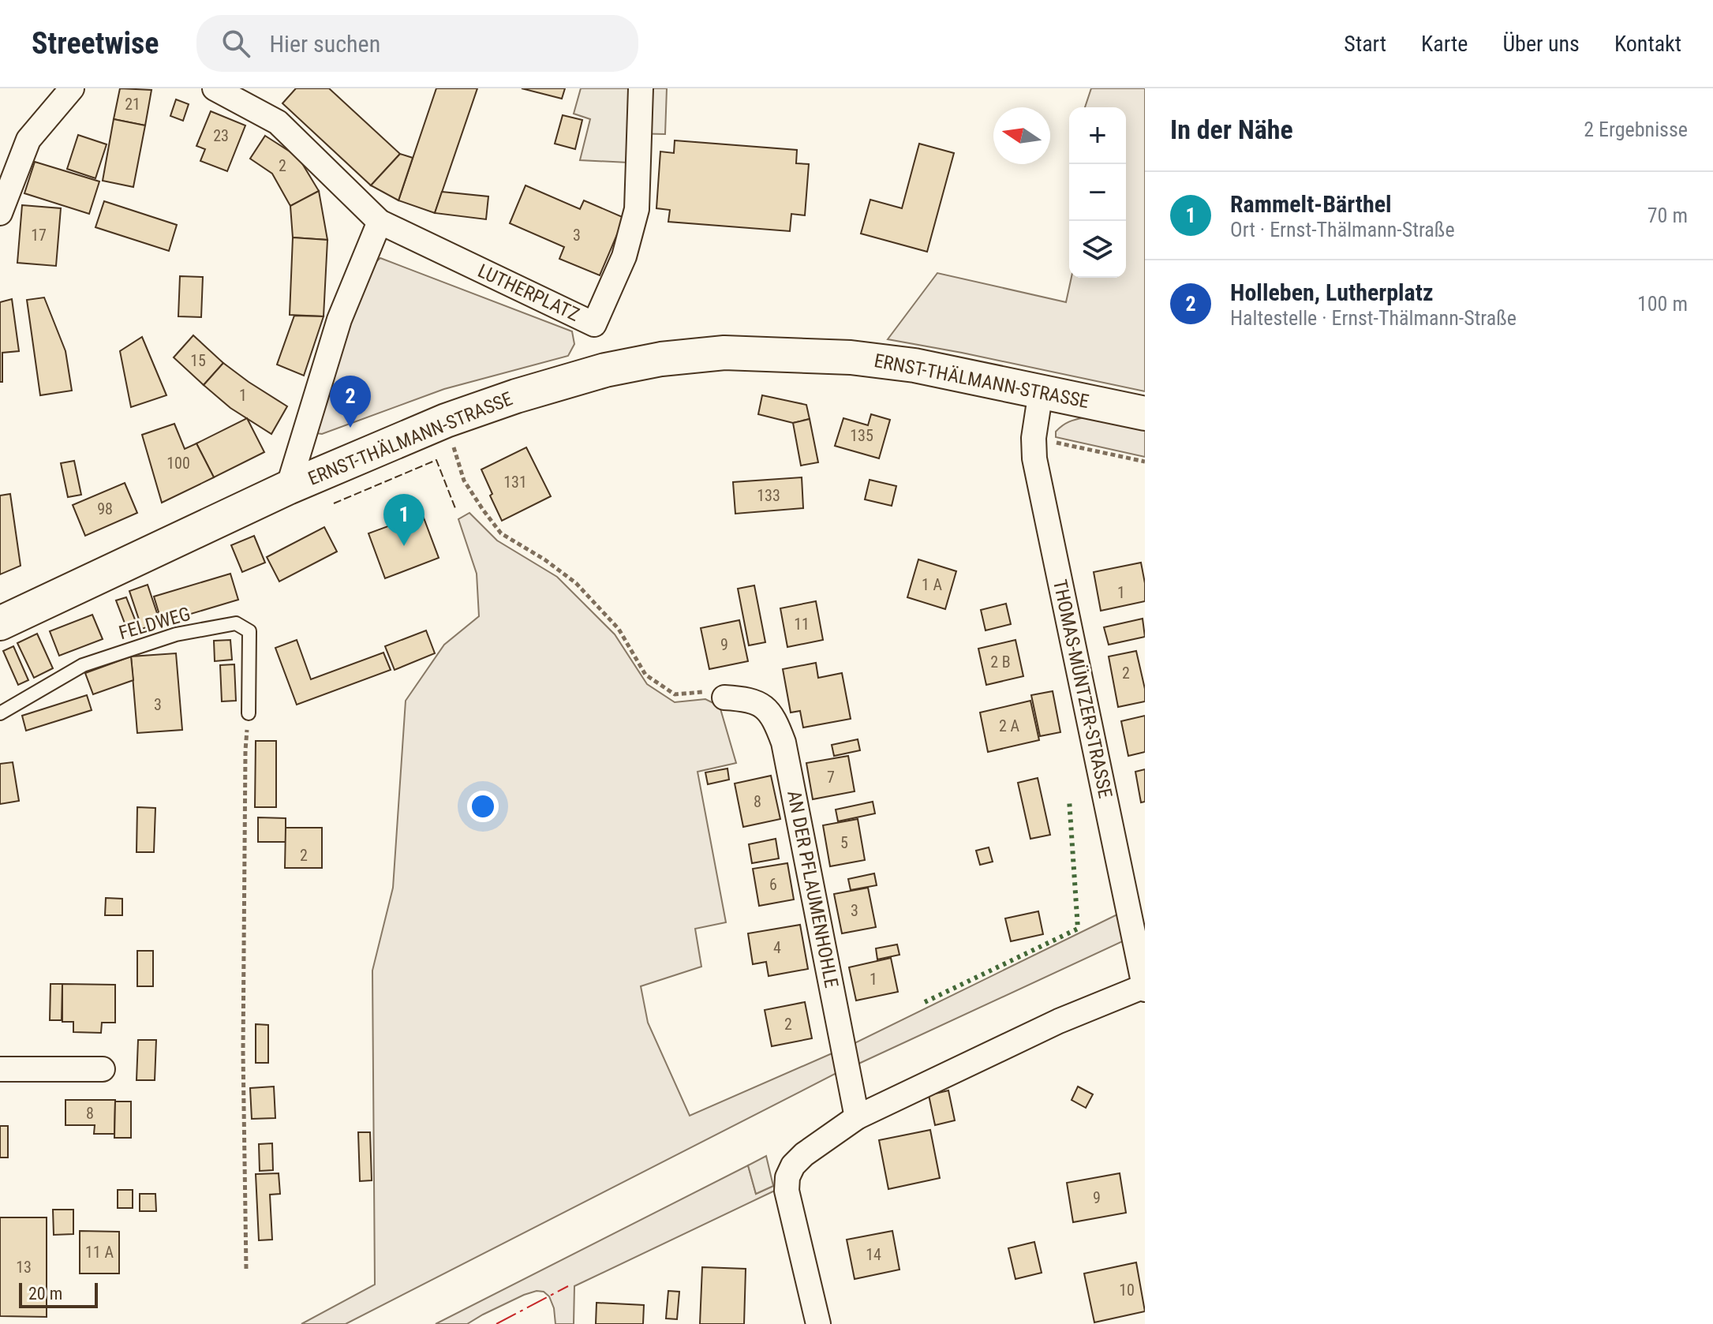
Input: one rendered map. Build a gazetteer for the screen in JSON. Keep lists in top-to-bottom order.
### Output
{
  "streets": {
    "main road": ["ERNST-THÄLMANN-STRASSE"],
    "street": ["LUTHERPLATZ", "THOMAS-MÜNTZER-STRASSE", "AN DER PFLAUMENHOHLE"],
    "lane": ["FELDWEG"]
  },
  "crossings": [
    ["ERNST-THÄLMANN-STRASSE", "THOMAS-MÜNTZER-STRASSE"],
    ["THOMAS-MÜNTZER-STRASSE", "AN DER PFLAUMENHOHLE"]
  ],
  "house_numbers": [
    "21",
    "23",
    "2",
    "17",
    "3",
    "15",
    "1",
    "135",
    "100",
    "131",
    "133",
    "98",
    "1 A",
    "1",
    "11",
    "9",
    "2 B",
    "2",
    "3",
    "2 A",
    "7",
    "8",
    "5",
    "2",
    "6",
    "3",
    "4",
    "1",
    "2",
    "8",
    "9",
    "11 A",
    "14",
    "13",
    "10"
  ],
  "scale_bar": "20 m",
  "north": "left",
  "page": {
    "header": "Streetwise",
    "search": "Hier suchen",
    "nav": [
      "Start",
      "Karte",
      "Über uns",
      "Kontakt"
    ],
    "heading": ["In der Nähe", "2 Ergebnisse"],
    "map_buttons": ["+", "−"],
    "list": [
      {
        "mark": "1",
        "name": "Rammelt-Bärthel",
        "note": "Ort · Ernst-Thälmann-Straße",
        "value": "70 m"
      },
      {
        "mark": "2",
        "name": "Holleben, Lutherplatz",
        "note": "Haltestelle · Ernst-Thälmann-Straße",
        "value": "100 m"
      }
    ],
    "pins": ["2", "1"],
    "scale": "20 m"
  }
}
